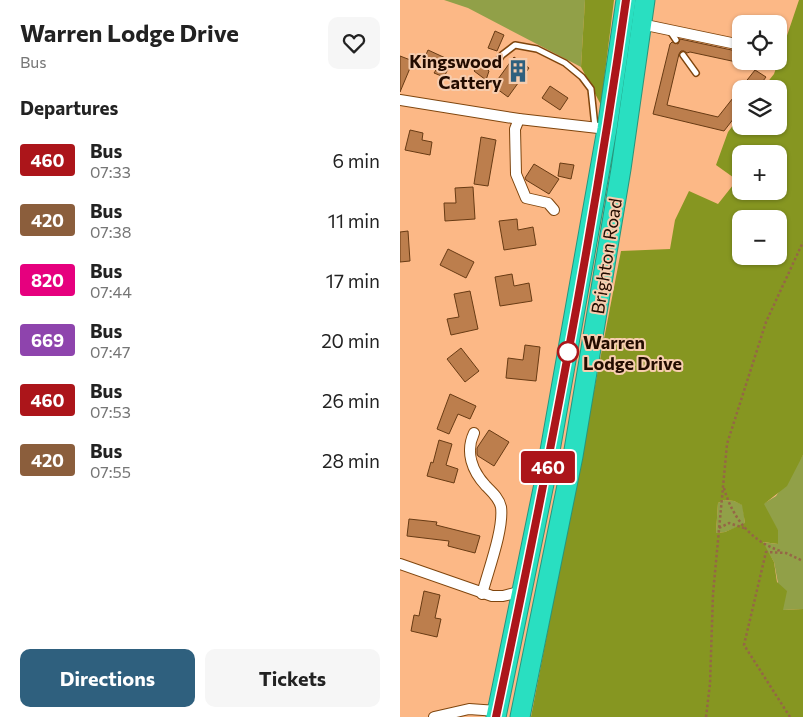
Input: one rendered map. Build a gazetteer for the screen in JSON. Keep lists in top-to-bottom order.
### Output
{
  "streets": {
    "highway": ["Brighton Road"]
  },
  "places": {
    "building": ["Kingswood Cattery"],
    "other": ["Warren Lodge Drive"]
  },
  "lines": ["bus line 460"],
  "page": {
    "heading": [
      ["Warren Lodge Drive", "Bus"],
      "Departures"
    ],
    "on_map": "460",
    "map_buttons": ["+", "−"],
    "list": [
      {
        "mark": "460",
        "name": "Bus",
        "note": "07:33",
        "value": "6 min"
      },
      {
        "mark": "420",
        "name": "Bus",
        "note": "07:38",
        "value": "11 min"
      },
      {
        "mark": "820",
        "name": "Bus",
        "note": "07:44",
        "value": "17 min"
      },
      {
        "mark": "669",
        "name": "Bus",
        "note": "07:47",
        "value": "20 min"
      },
      {
        "mark": "460",
        "name": "Bus",
        "note": "07:53",
        "value": "26 min"
      },
      {
        "mark": "420",
        "name": "Bus",
        "note": "07:55",
        "value": "28 min"
      }
    ],
    "buttons": ["Directions", "Tickets"]
  }
}
